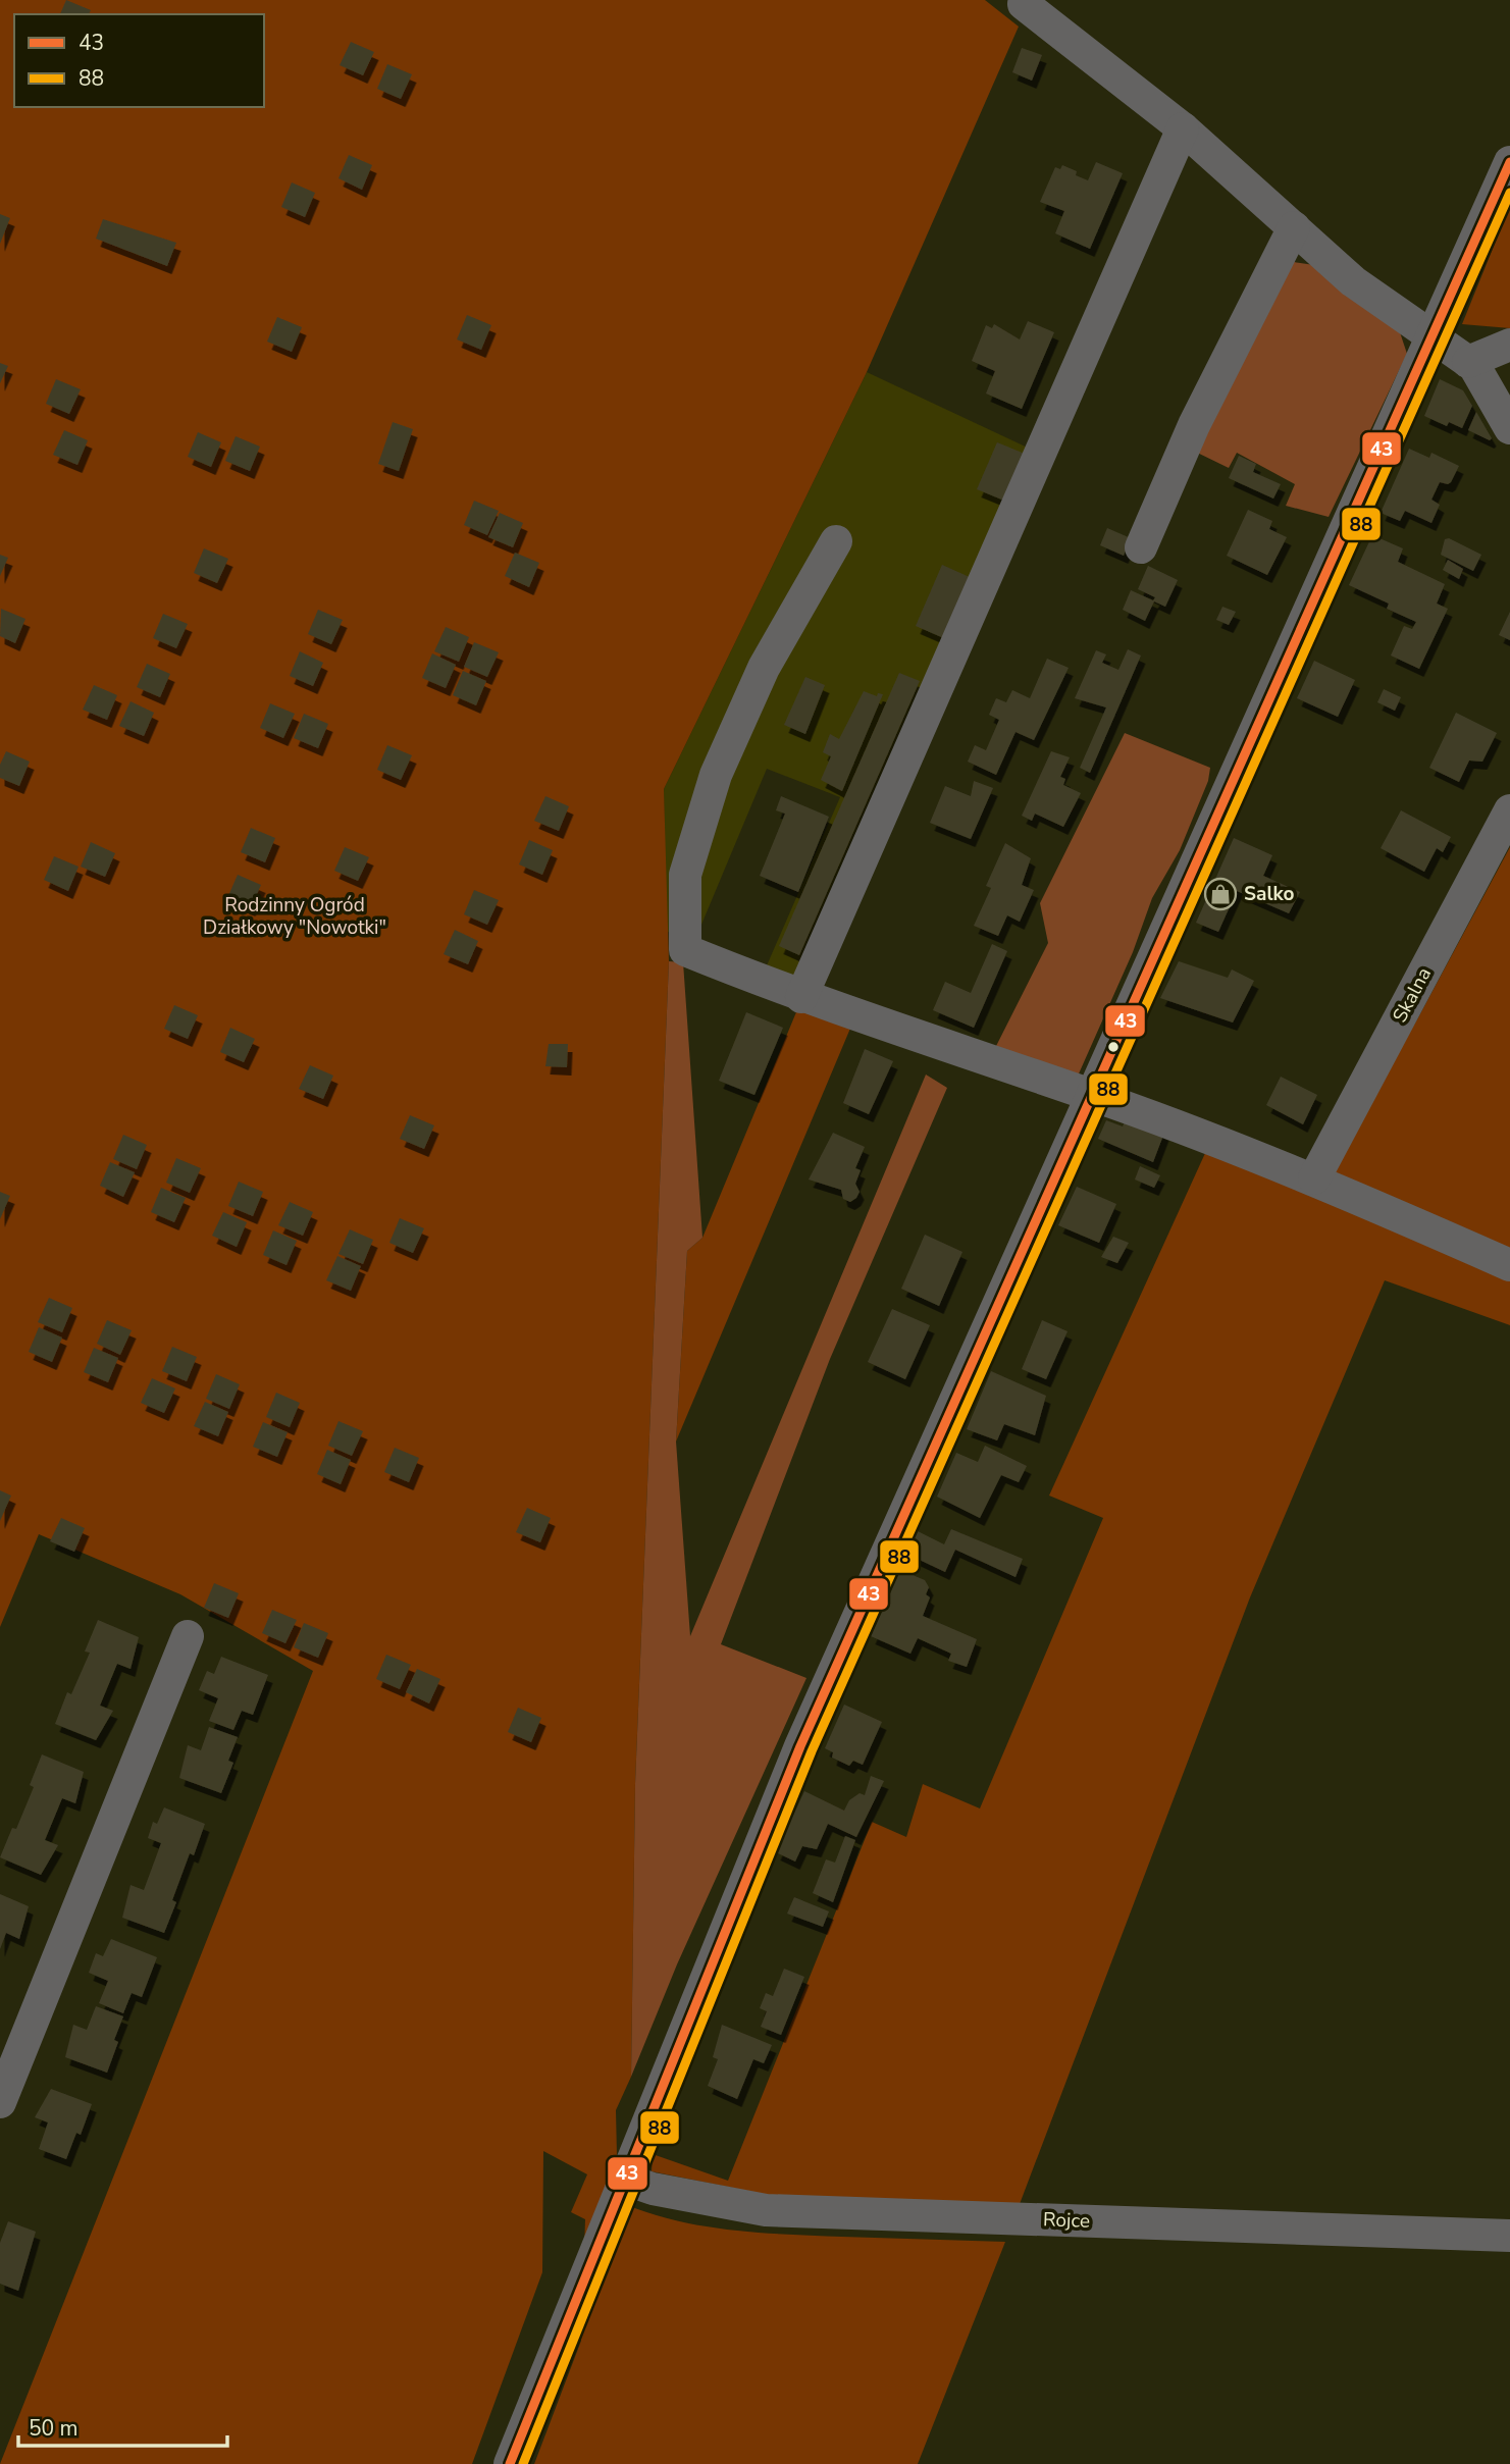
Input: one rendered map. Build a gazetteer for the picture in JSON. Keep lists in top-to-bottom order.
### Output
{
  "streets": {
    "street": ["Skalna", "Rojce"]
  },
  "parks": ["Rodzinny Ogród Działkowy \"Nowotki\""],
  "places": {
    "shop": ["Salko"]
  },
  "lines": ["transit line 43", "transit line 88"],
  "legend": ["43", "88"],
  "scale_bar": "50 m"
}
